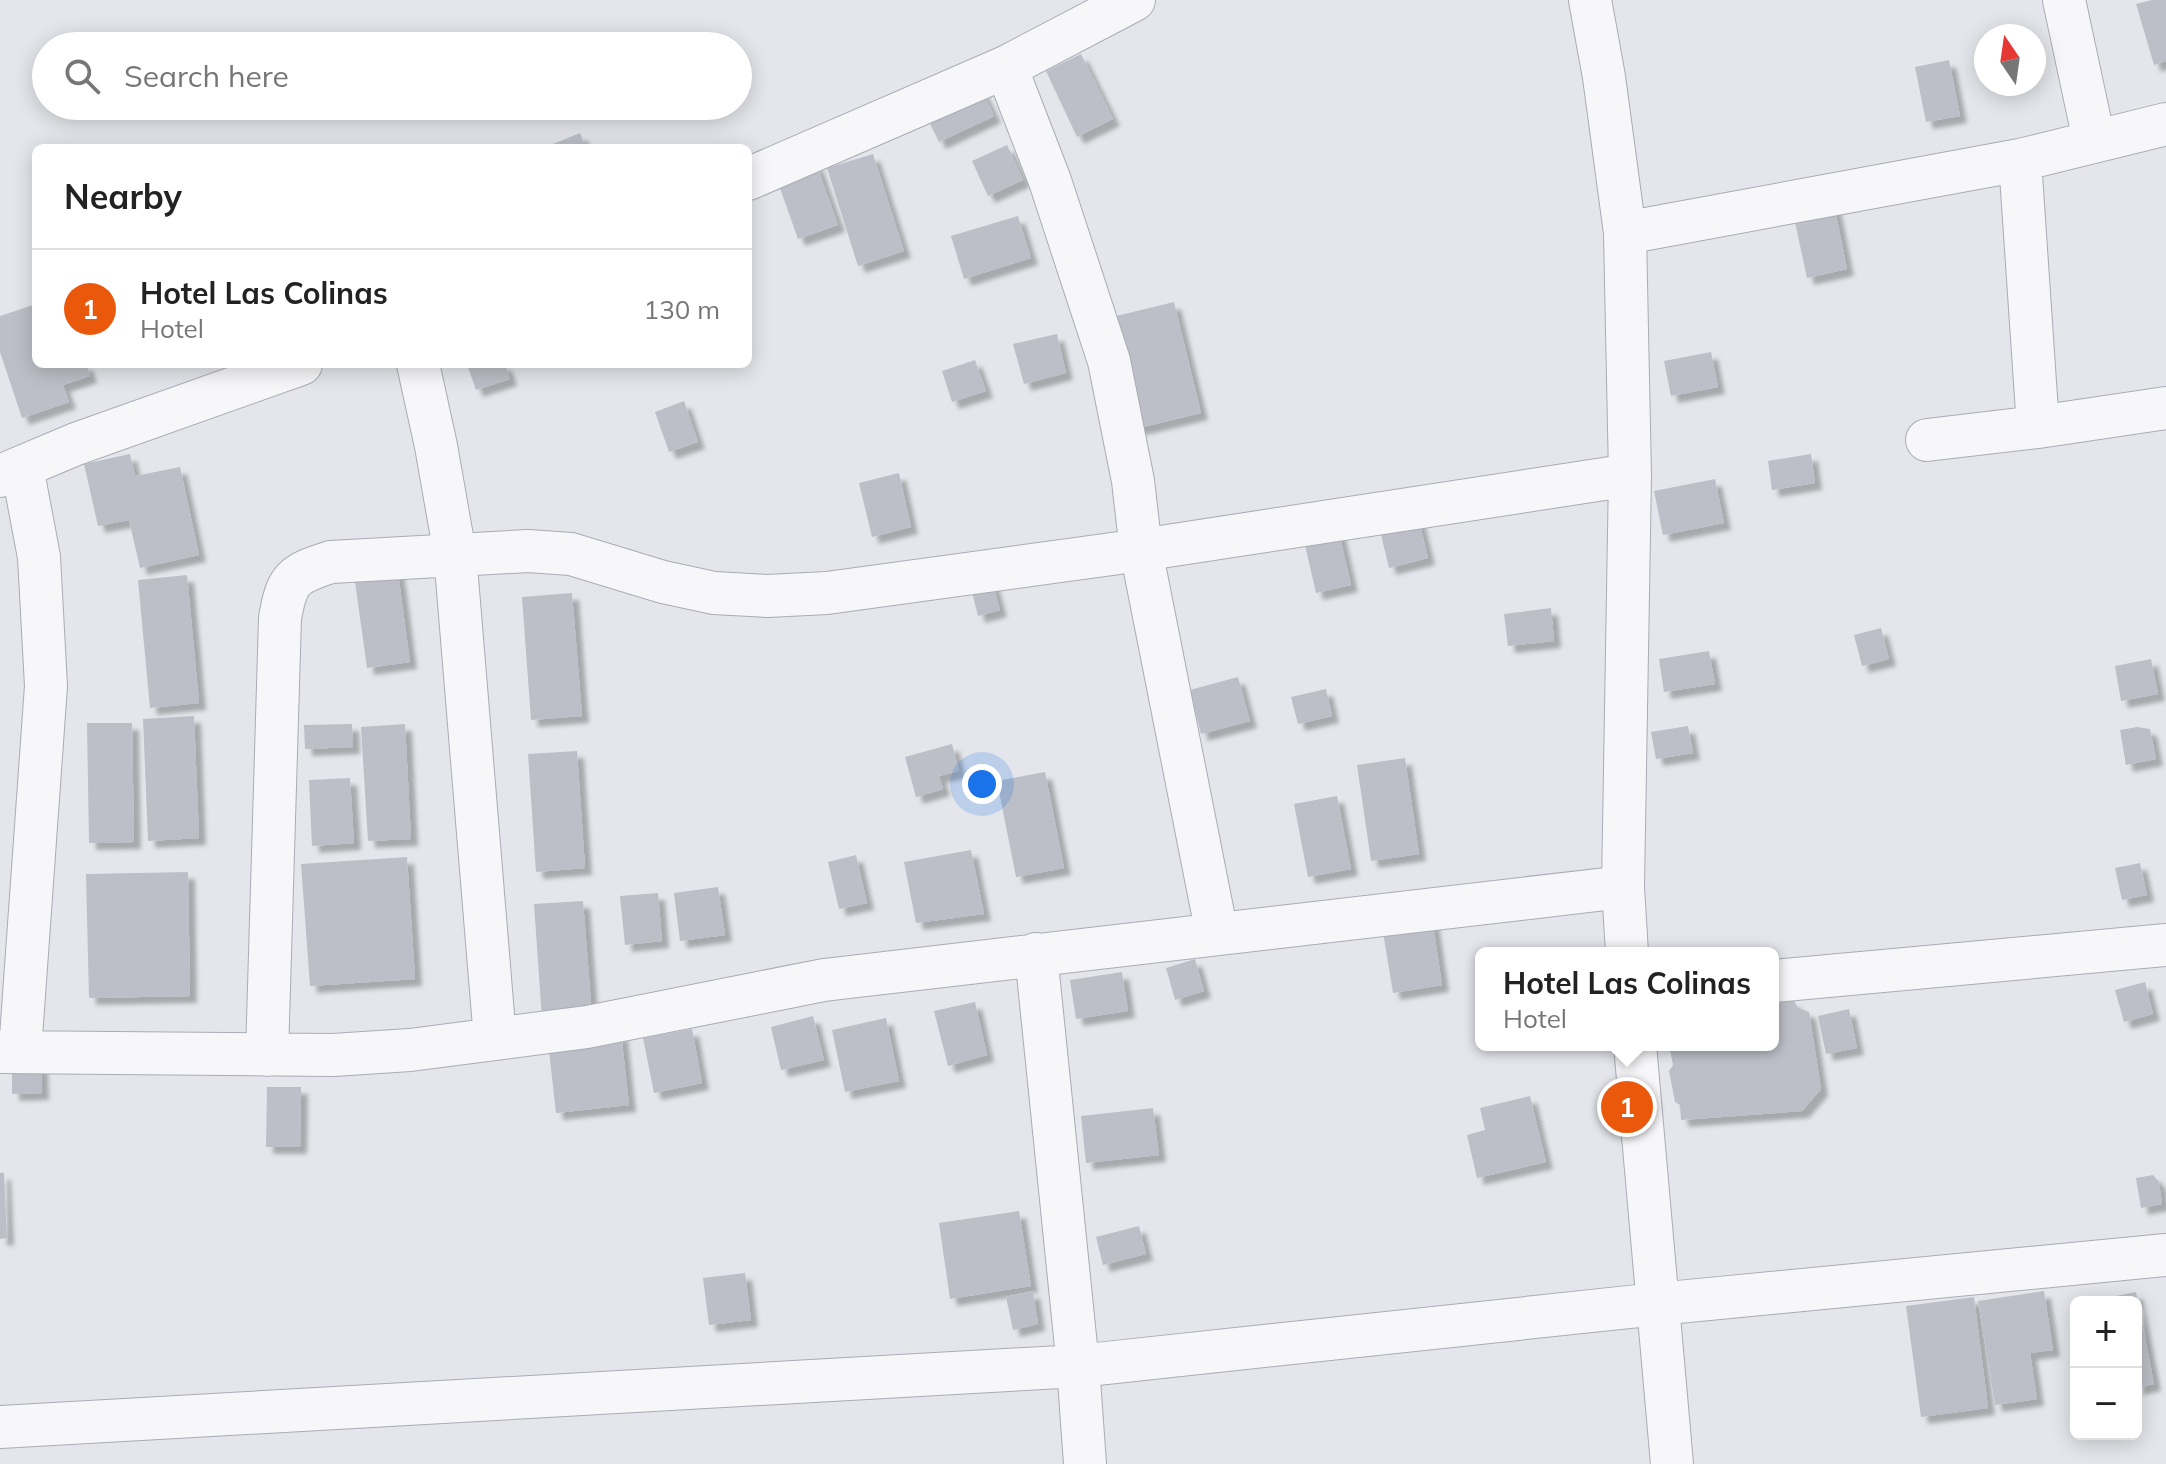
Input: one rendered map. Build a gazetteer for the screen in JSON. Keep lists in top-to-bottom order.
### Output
{
  "north": "top",
  "page": {
    "search": "Search here",
    "heading": "Nearby",
    "list": [
      {
        "mark": "1",
        "name": "Hotel Las Colinas",
        "note": "Hotel",
        "value": "130 m"
      }
    ],
    "popup": ["Hotel Las Colinas", "Hotel"],
    "pins": "1",
    "map_buttons": ["+", "−"]
  }
}
